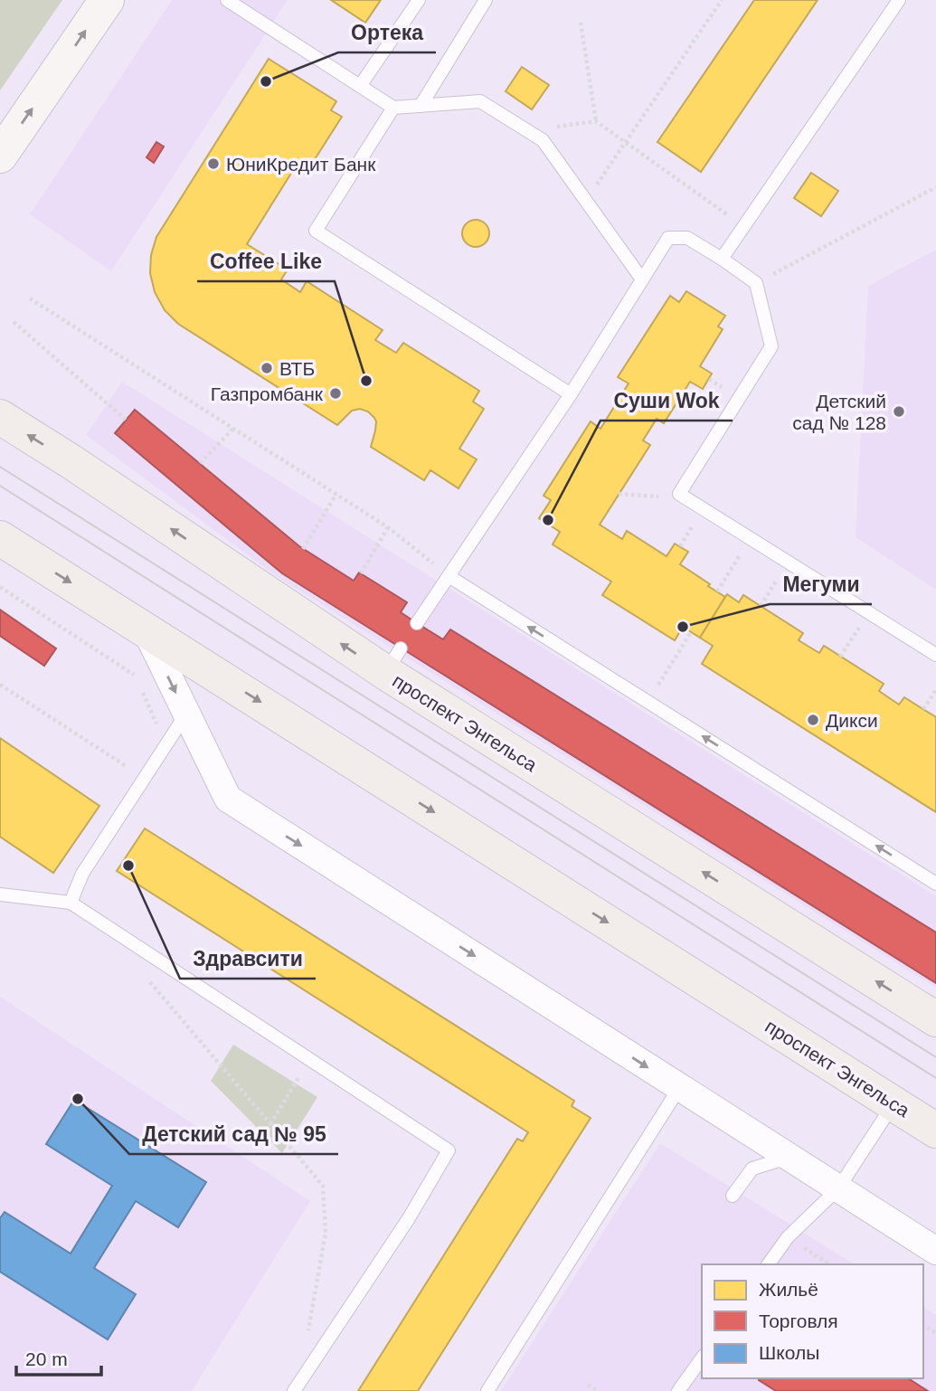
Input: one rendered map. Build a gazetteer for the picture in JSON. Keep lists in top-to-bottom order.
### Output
{
  "streets": {
    "main road": ["проспект Энгельса"]
  },
  "places": [
    "Ортека",
    "ЮниКредит Банк",
    "ВТБ",
    "Coffee Like",
    "Газпромбанк",
    "Детский сад № 128",
    "Суши Wok",
    "Мегуми",
    "Дикси",
    "Здравсити",
    "Детский сад № 95"
  ],
  "legend": ["Жильё", "Торговля", "Школы"],
  "scale_bar": "20 m"
}
